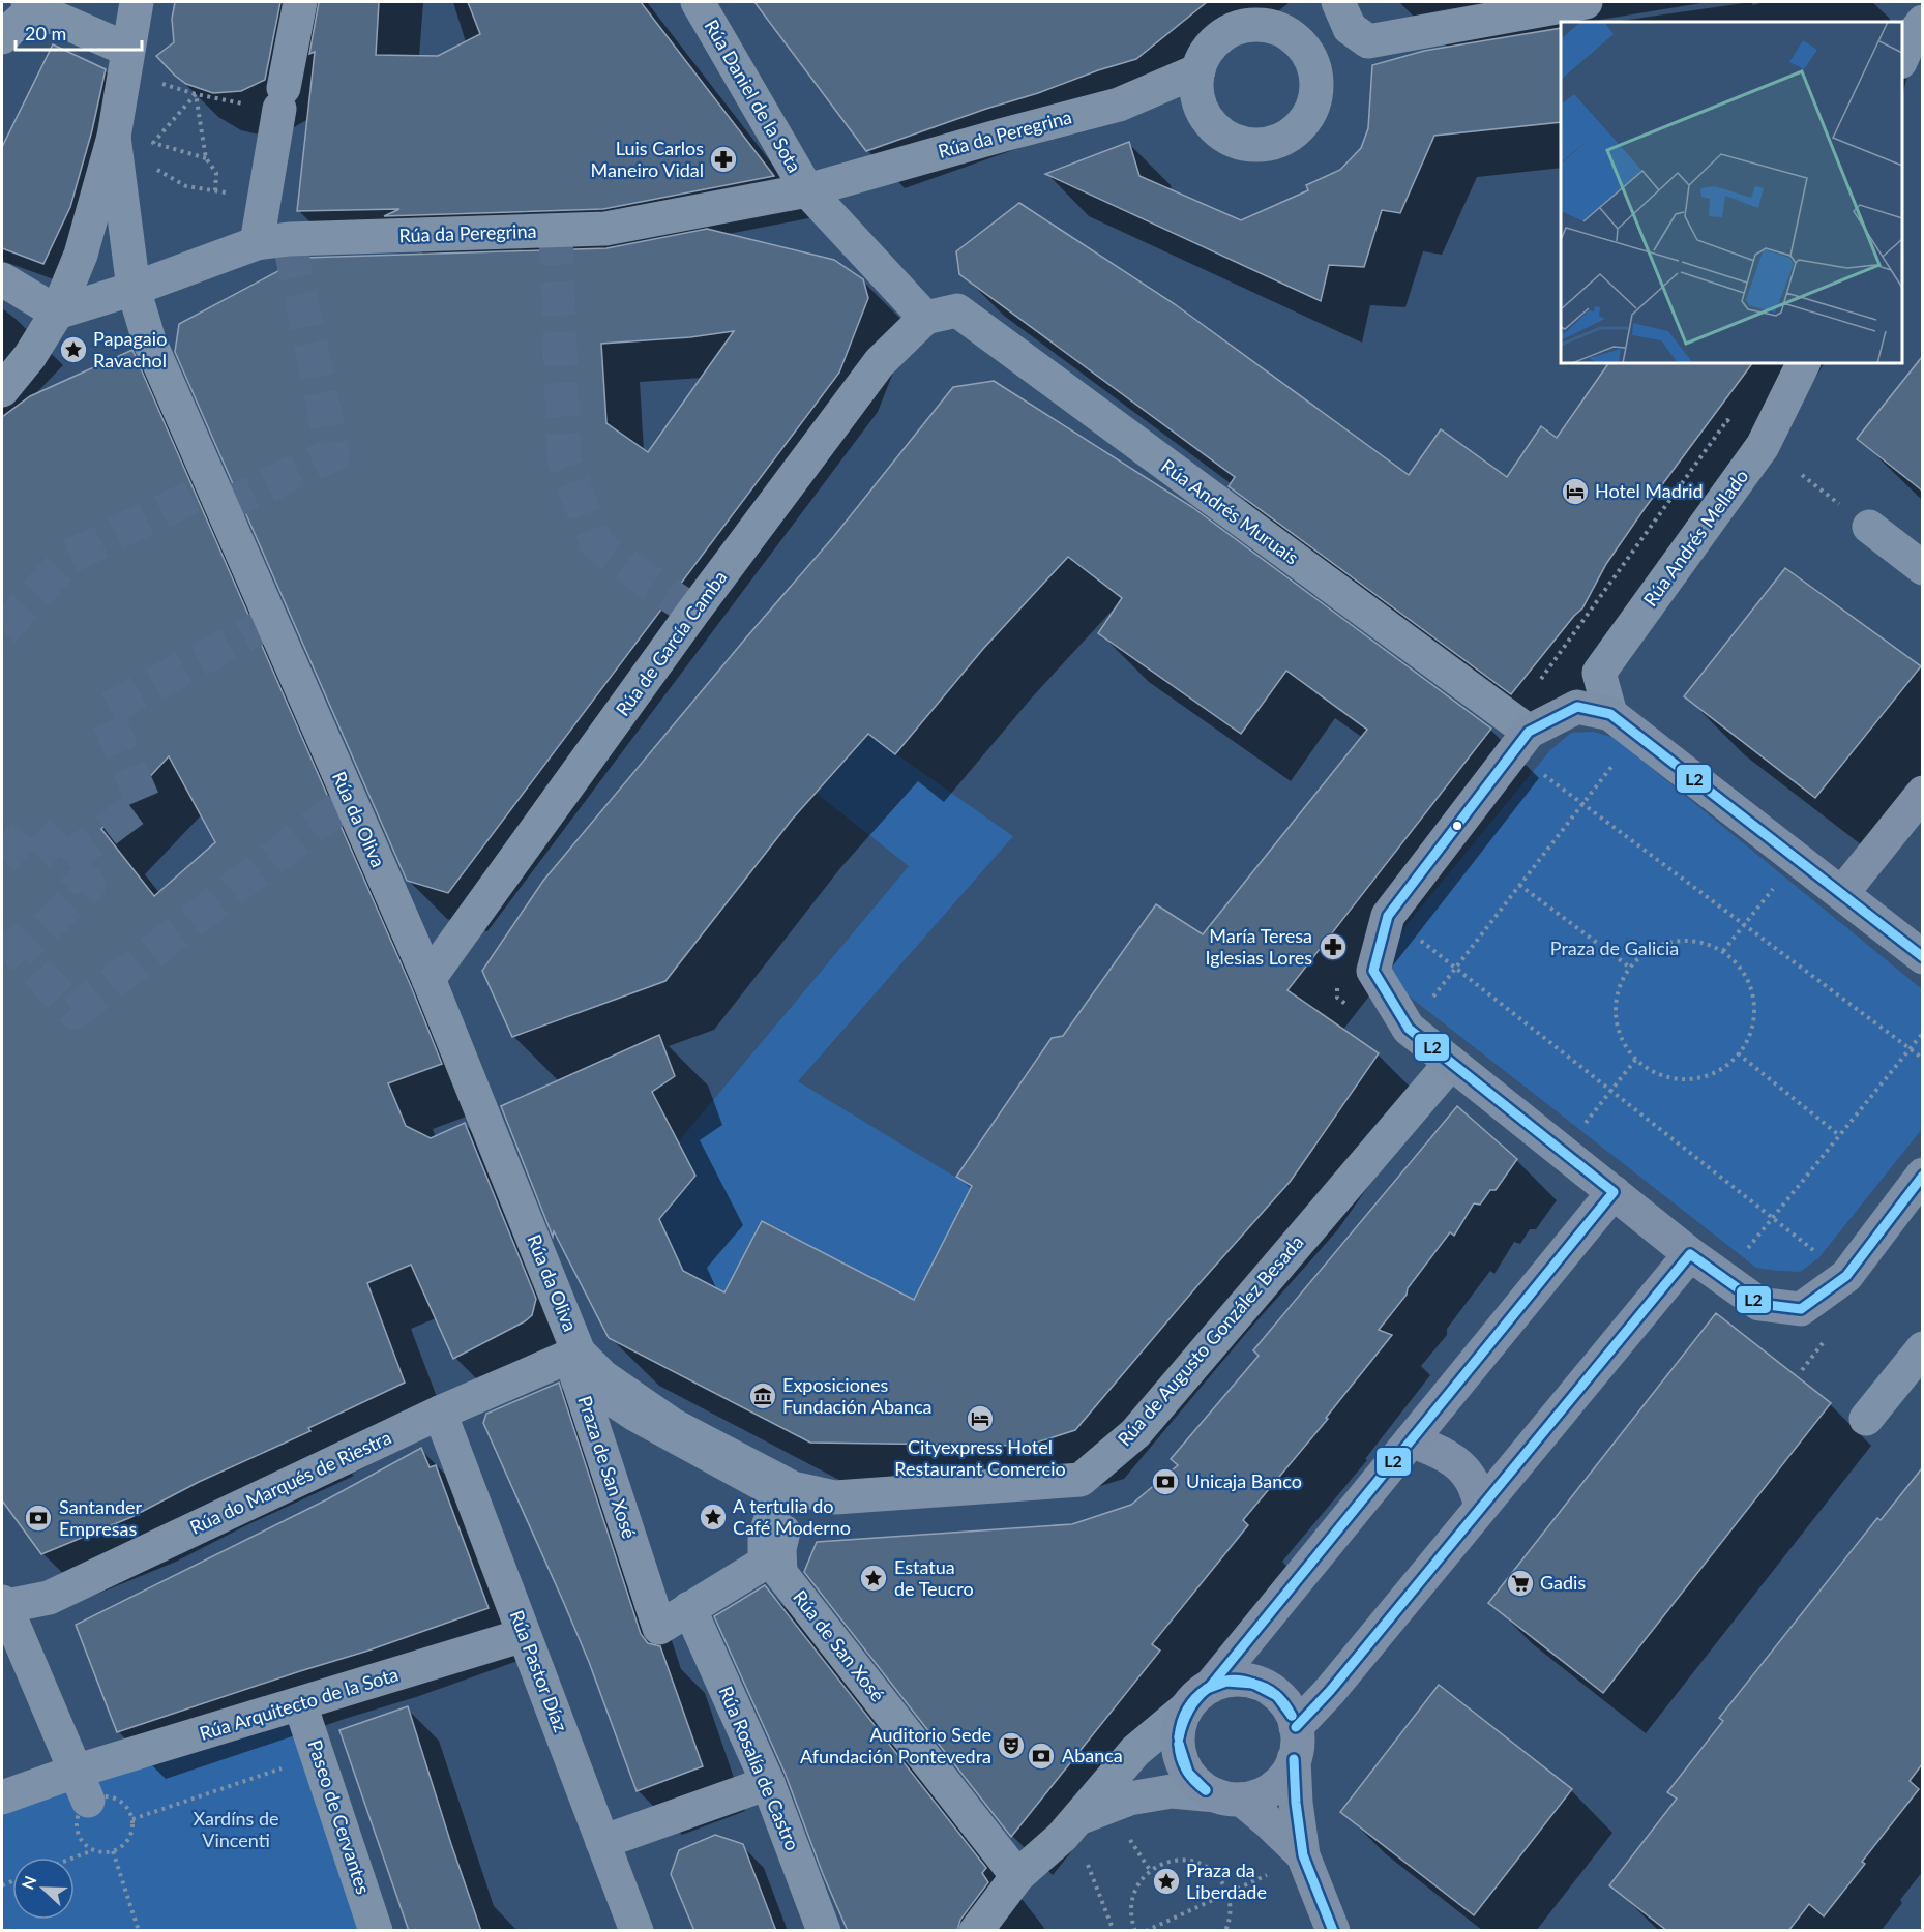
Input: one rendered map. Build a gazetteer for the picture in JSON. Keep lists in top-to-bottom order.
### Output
{
  "streets": {
    "street": [
      "Rúa Daniel de la Sota",
      "Rúa da Peregrina",
      "Rúa Andrés Muruais",
      "Rúa Andrés Mellado",
      "Rúa de García Camba",
      "Rúa da Oliva",
      "Rúa de Augusto González Besada",
      "Praza de San Xosé",
      "Rúa do Marqués de Riestra",
      "Rúa de San Xosé",
      "Rúa Pastor Díaz",
      "Rúa Arquitecto de la Sota",
      "Rúa Rosalía de Castro",
      "Paseo de Cervantes"
    ]
  },
  "crossings": [
    ["Rúa Daniel de la Sota", "Rúa da Peregrina"],
    ["Rúa da Peregrina", "Rúa da Oliva"],
    ["Rúa Andrés Muruais", "Rúa de García Camba"],
    ["Rúa de García Camba", "Rúa da Oliva"],
    ["Rúa da Oliva", "Praza de San Xosé"],
    ["Rúa da Oliva", "Rúa do Marqués de Riestra"],
    ["Rúa de Augusto González Besada", "Praza de San Xosé"],
    ["Rúa de Augusto González Besada", "Rúa de San Xosé"],
    ["Praza de San Xosé", "Rúa do Marqués de Riestra"],
    ["Praza de San Xosé", "Rúa de San Xosé"],
    ["Praza de San Xosé", "Rúa Rosalía de Castro"],
    ["Rúa do Marqués de Riestra", "Rúa Pastor Díaz"],
    ["Rúa Pastor Díaz", "Rúa Arquitecto de la Sota"],
    ["Rúa Arquitecto de la Sota", "Paseo de Cervantes"]
  ],
  "parks": ["Praza de Galicia", "Xardíns de Vincenti"],
  "places": {
    "pharmacy": ["Luis Carlos Maneiro Vidal", "María Teresa Iglesias Lores"],
    "place": [
      "Papagaio Ravachol",
      "A tertulia do Café Moderno",
      "Estatua de Teucro",
      "Praza da Liberdade"
    ],
    "hotel": ["Hotel Madrid", "Cityexpress Hotel Restaurant Comercio"],
    "museum": ["Exposiciones Fundación Abanca"],
    "bank": ["Unicaja Banco", "Santander Empresas", "Abanca"],
    "supermarket": ["Gadis"],
    "theatre": ["Auditorio Sede Afundación Pontevedra"]
  },
  "lines": ["transit line L2"],
  "scale_bar": "20 m",
  "north": "left"
}
